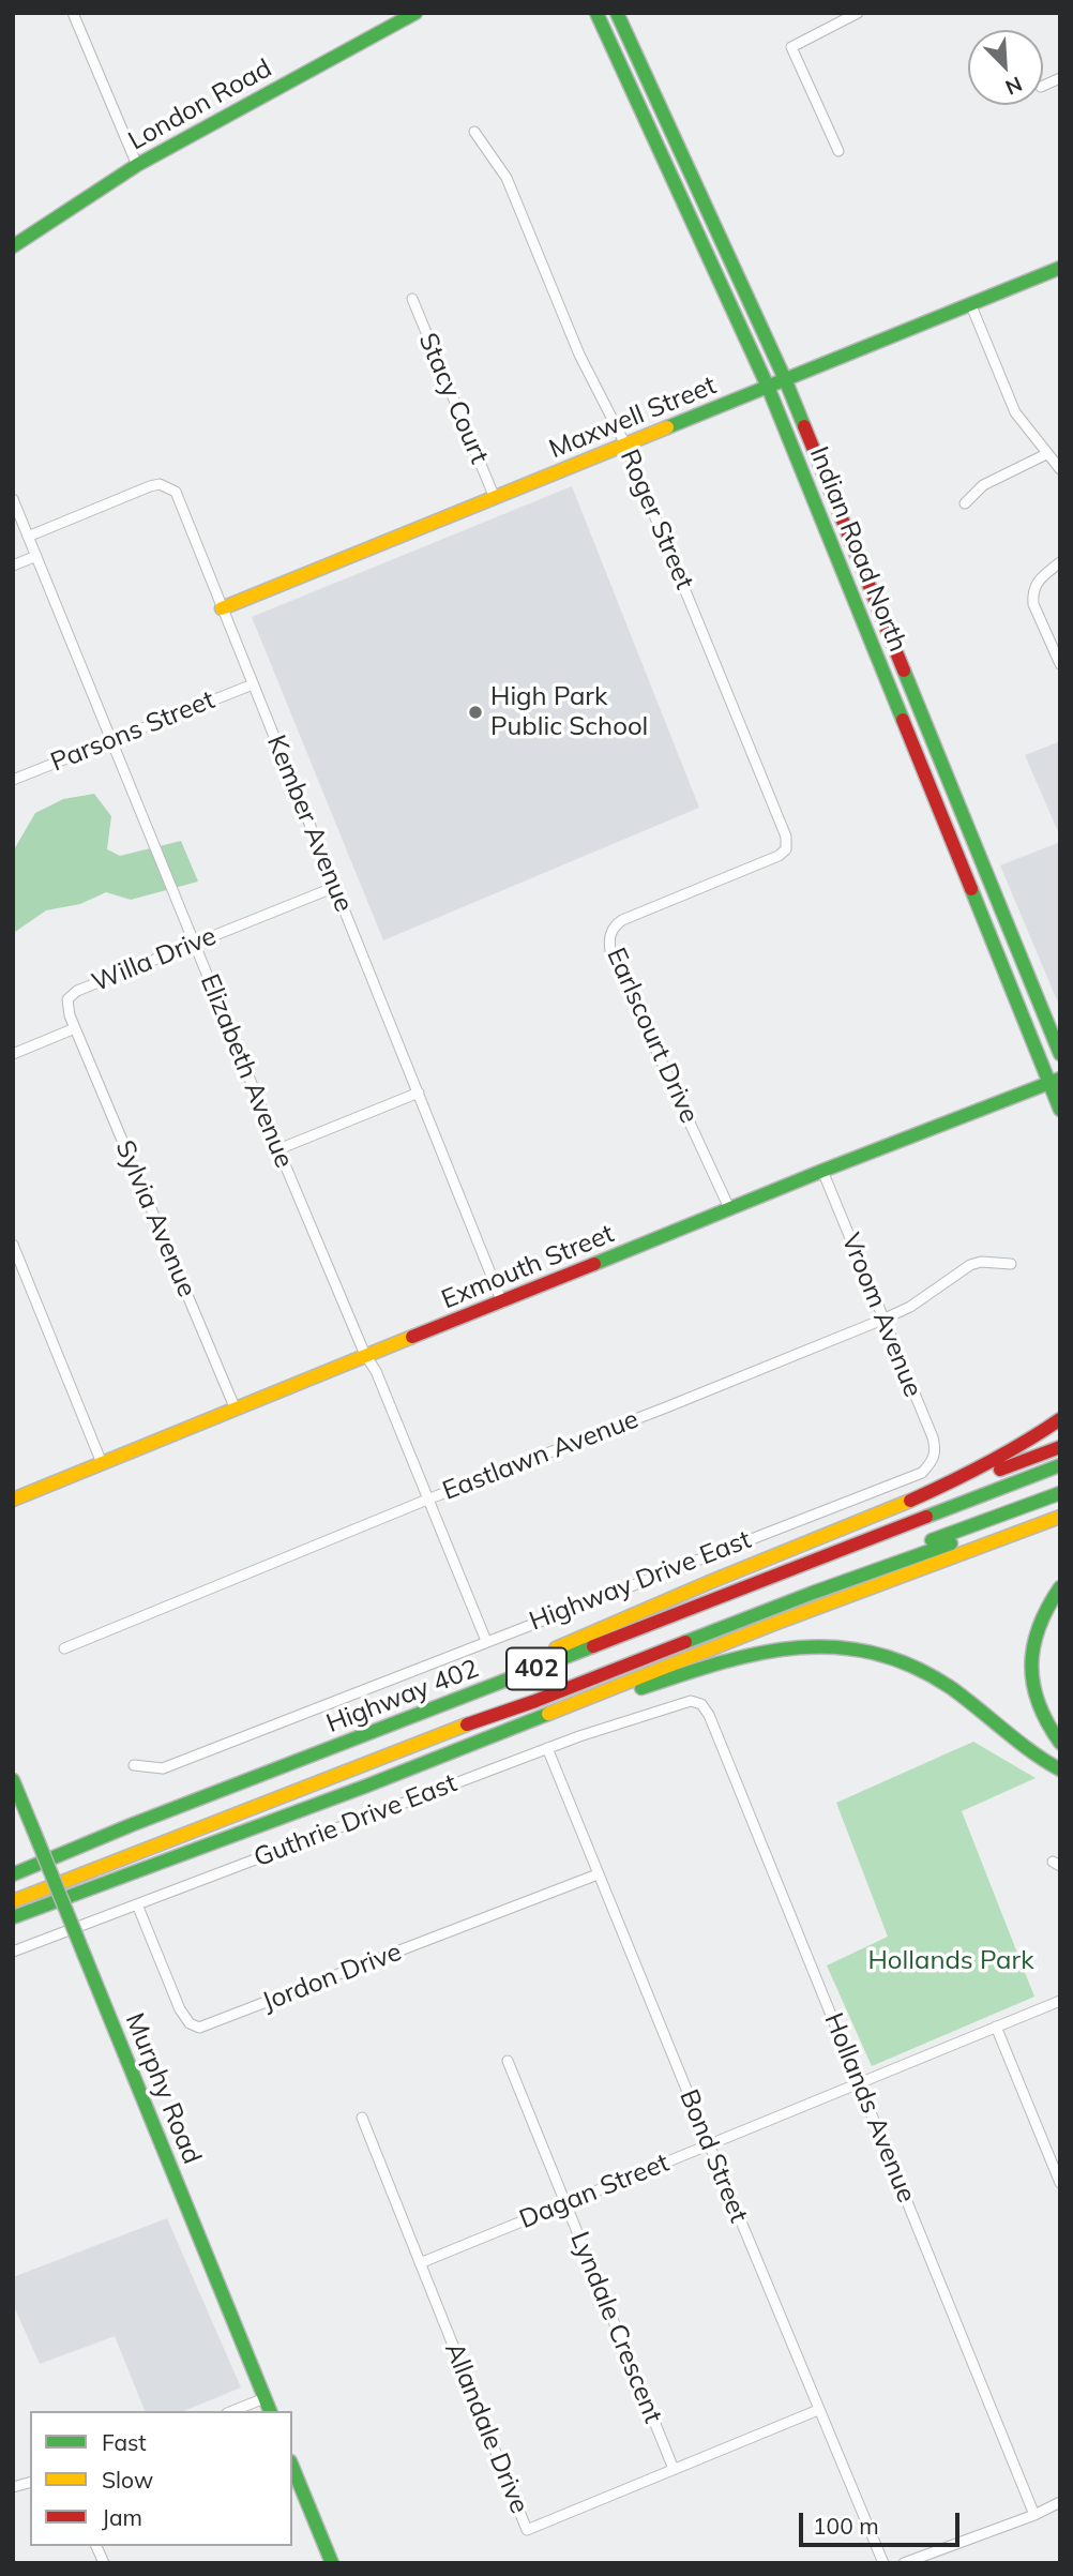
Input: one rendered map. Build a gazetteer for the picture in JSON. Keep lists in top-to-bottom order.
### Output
{
  "streets": {
    "main road": [
      "London Road",
      "Maxwell Street",
      "Indian Road North",
      "Exmouth Street",
      "402",
      "Highway 402",
      "Murphy Road"
    ],
    "street": [
      "Stacy Court",
      "Roger Street",
      "Parsons Street",
      "Kember Avenue",
      "Willa Drive",
      "Earlscourt Drive",
      "Elizabeth Avenue",
      "Sylvia Avenue",
      "Vroom Avenue",
      "Eastlawn Avenue",
      "Highway Drive East",
      "Guthrie Drive East",
      "Jordon Drive",
      "Hollands Avenue",
      "Bond Street",
      "Dagan Street",
      "Lyndale Crescent",
      "Allandale Drive"
    ]
  },
  "crossings": [
    ["Stacy Court", "Maxwell Street"],
    ["Maxwell Street", "Roger Street"],
    ["Maxwell Street", "Indian Road North"],
    ["Maxwell Street", "Kember Avenue"],
    ["Roger Street", "Earlscourt Drive"],
    ["Indian Road North", "Exmouth Street"],
    ["Parsons Street", "Kember Avenue"],
    ["Parsons Street", "Elizabeth Avenue"],
    ["Kember Avenue", "Willa Drive"],
    ["Kember Avenue", "Elizabeth Avenue"],
    ["Kember Avenue", "Exmouth Street"],
    ["Willa Drive", "Elizabeth Avenue"],
    ["Willa Drive", "Sylvia Avenue"],
    ["Earlscourt Drive", "Exmouth Street"],
    ["Elizabeth Avenue", "Exmouth Street"],
    ["Elizabeth Avenue", "Eastlawn Avenue"],
    ["Elizabeth Avenue", "Highway Drive East"],
    ["Sylvia Avenue", "Exmouth Street"],
    ["Exmouth Street", "Vroom Avenue"],
    ["Vroom Avenue", "Eastlawn Avenue"],
    ["Vroom Avenue", "Highway Drive East"],
    ["Guthrie Drive East", "Jordon Drive"],
    ["Guthrie Drive East", "Hollands Avenue"],
    ["Guthrie Drive East", "Bond Street"],
    ["Jordon Drive", "Bond Street"],
    ["Hollands Avenue", "Dagan Street"],
    ["Bond Street", "Dagan Street"],
    ["Bond Street", "Allandale Drive"],
    ["Dagan Street", "Lyndale Crescent"],
    ["Dagan Street", "Allandale Drive"],
    ["Lyndale Crescent", "Allandale Drive"]
  ],
  "parks": ["Hollands Park"],
  "places": ["High Park Public School"],
  "legend": ["Fast", "Slow", "Jam"],
  "scale_bar": "100 m",
  "north": "bottom right"
}
